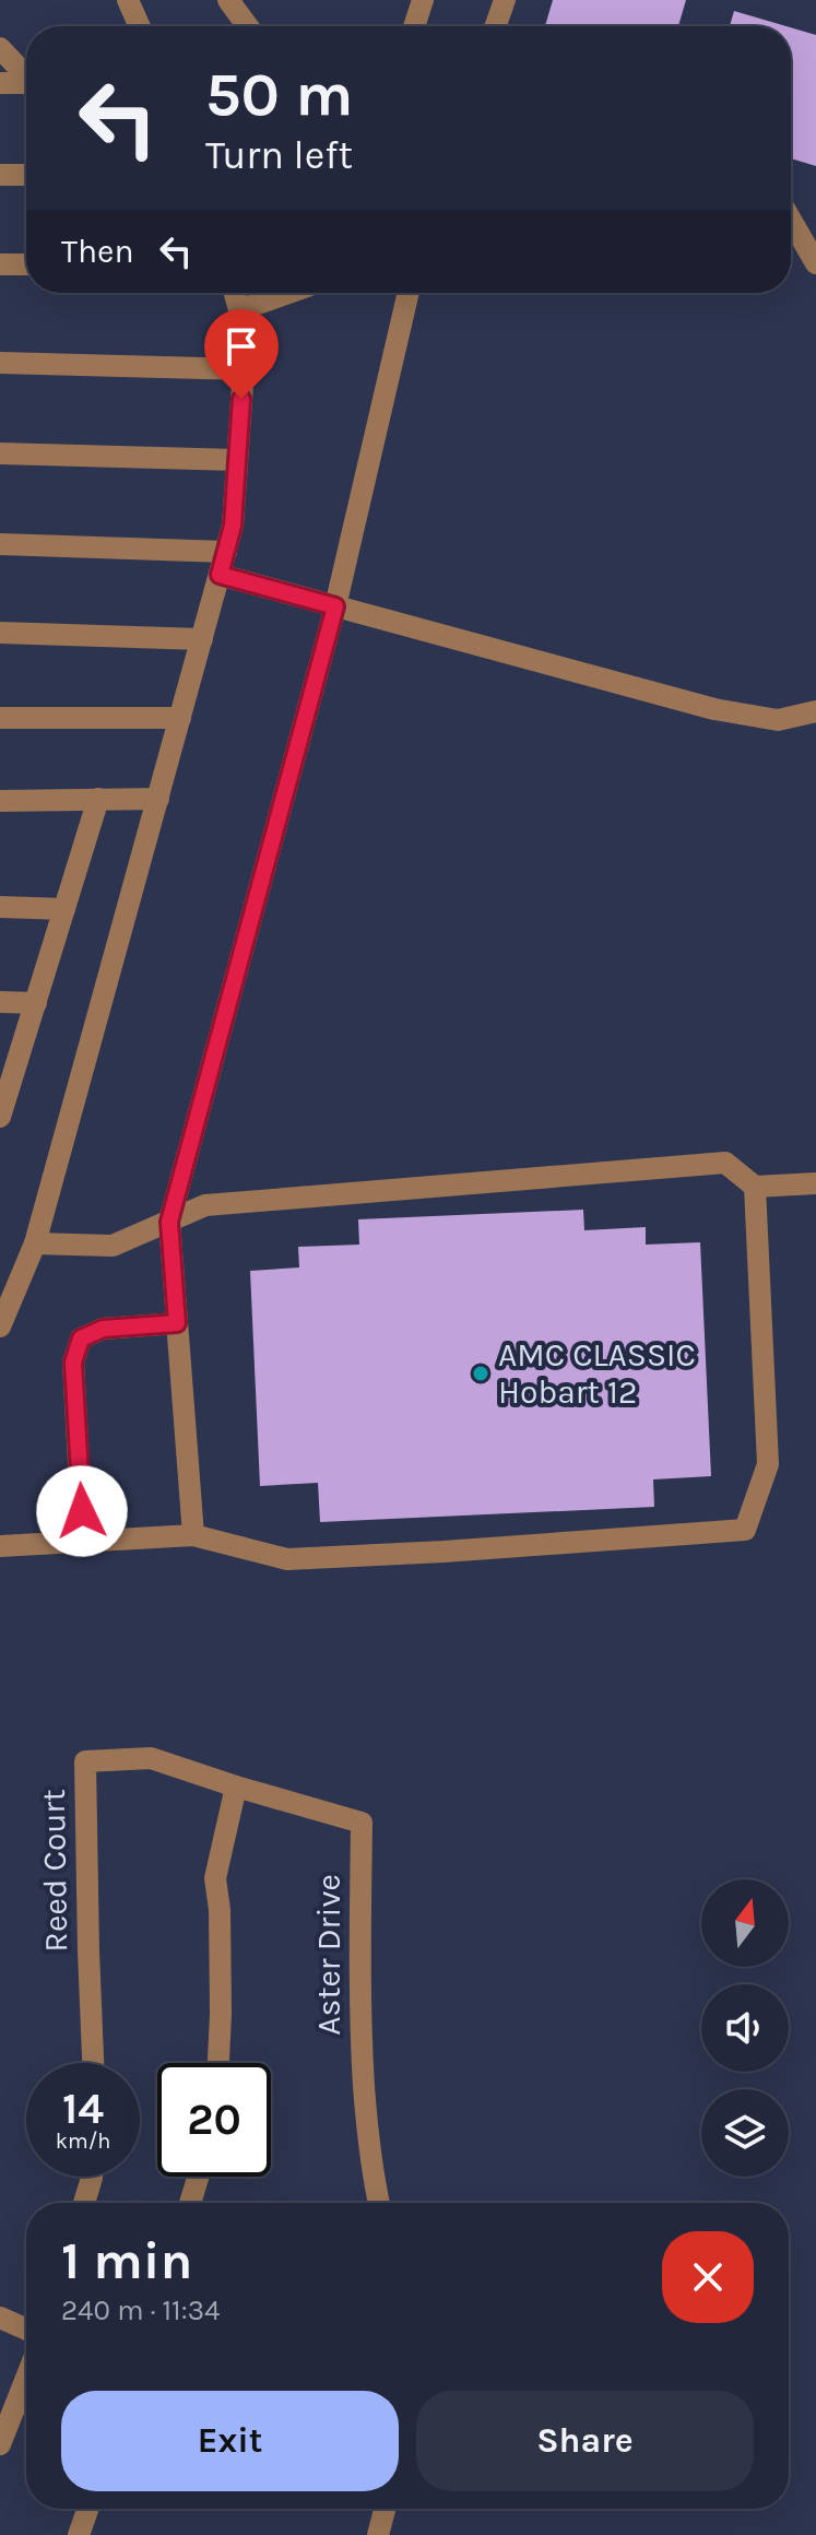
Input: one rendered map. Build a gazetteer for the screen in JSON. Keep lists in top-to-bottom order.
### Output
{
  "streets": {
    "street": ["Reed Court", "Aster Drive"]
  },
  "crossings": [
    ["Reed Court", "Aster Drive"]
  ],
  "places": ["AMC CLASSIC Hobart 12"],
  "north": "top",
  "page": {
    "turn": ["50 m", "Turn left"],
    "then": "Then",
    "speed": "14 km/h",
    "limit": "20",
    "heading": ["1 min", "240 m · 11:34"],
    "buttons": ["Exit", "Share"]
  }
}
